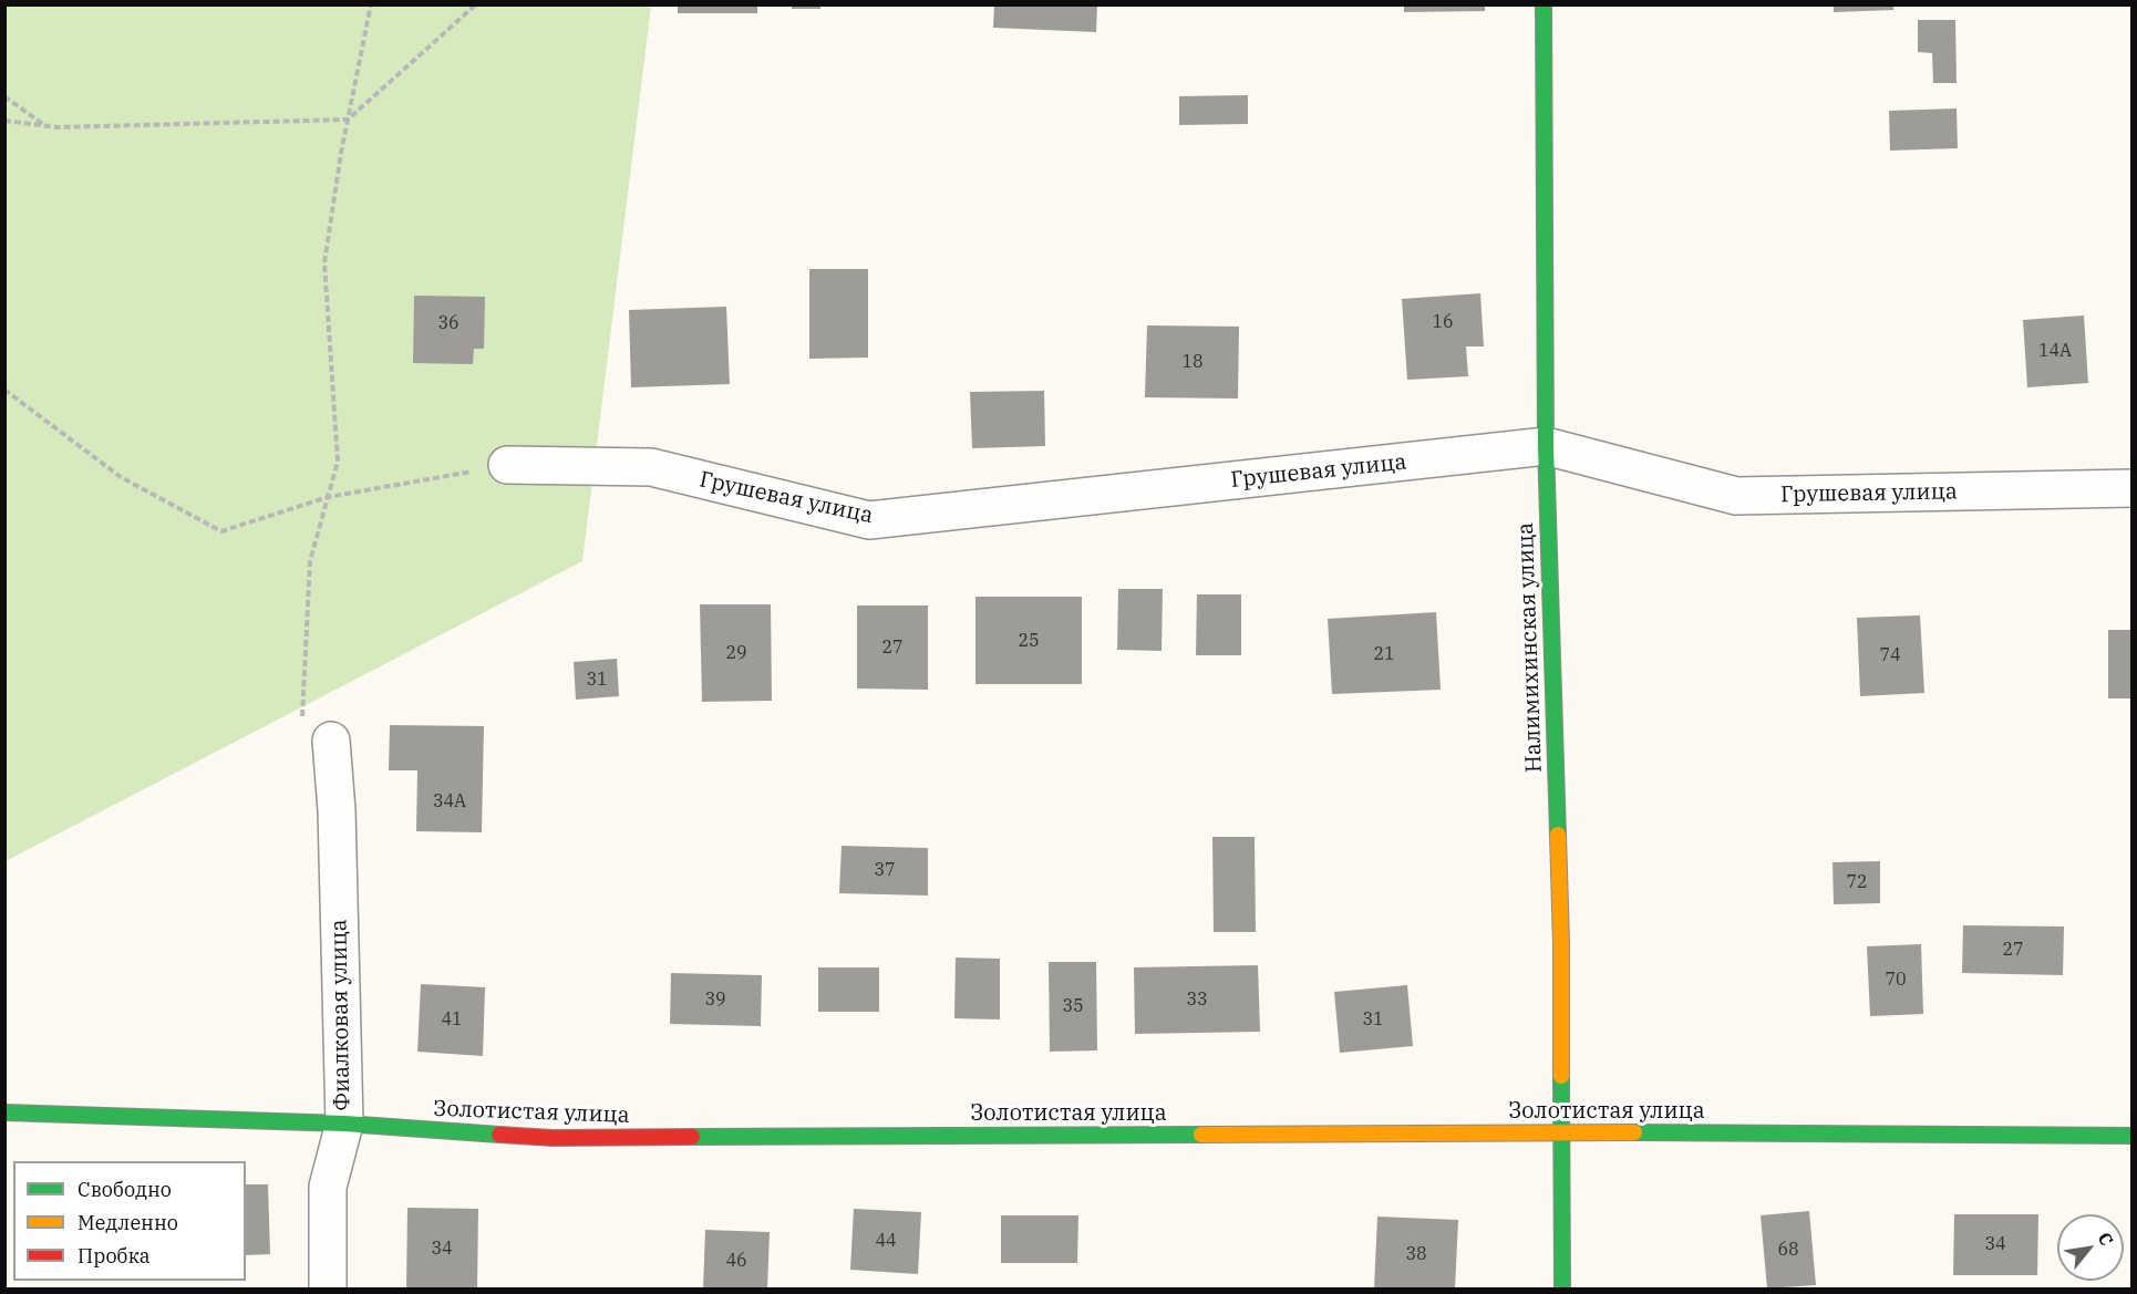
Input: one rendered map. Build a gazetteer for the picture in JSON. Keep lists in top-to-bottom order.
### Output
{
  "streets": {
    "street": [
      "Грушевая улица",
      "Налимихинская улица",
      "Фиалковая улица",
      "Золотистая улица"
    ]
  },
  "crossings": [
    ["Грушевая улица", "Налимихинская улица"],
    ["Налимихинская улица", "Золотистая улица"],
    ["Фиалковая улица", "Золотистая улица"]
  ],
  "house_numbers": [
    "16",
    "36",
    "14А",
    "18",
    "25",
    "27",
    "29",
    "21",
    "74",
    "31",
    "34А",
    "37",
    "72",
    "27",
    "70",
    "39",
    "33",
    "35",
    "41",
    "31",
    "44",
    "34",
    "34",
    "68",
    "38",
    "46"
  ],
  "legend": ["Свободно", "Медленно", "Пробка"],
  "north": "top right"
}
